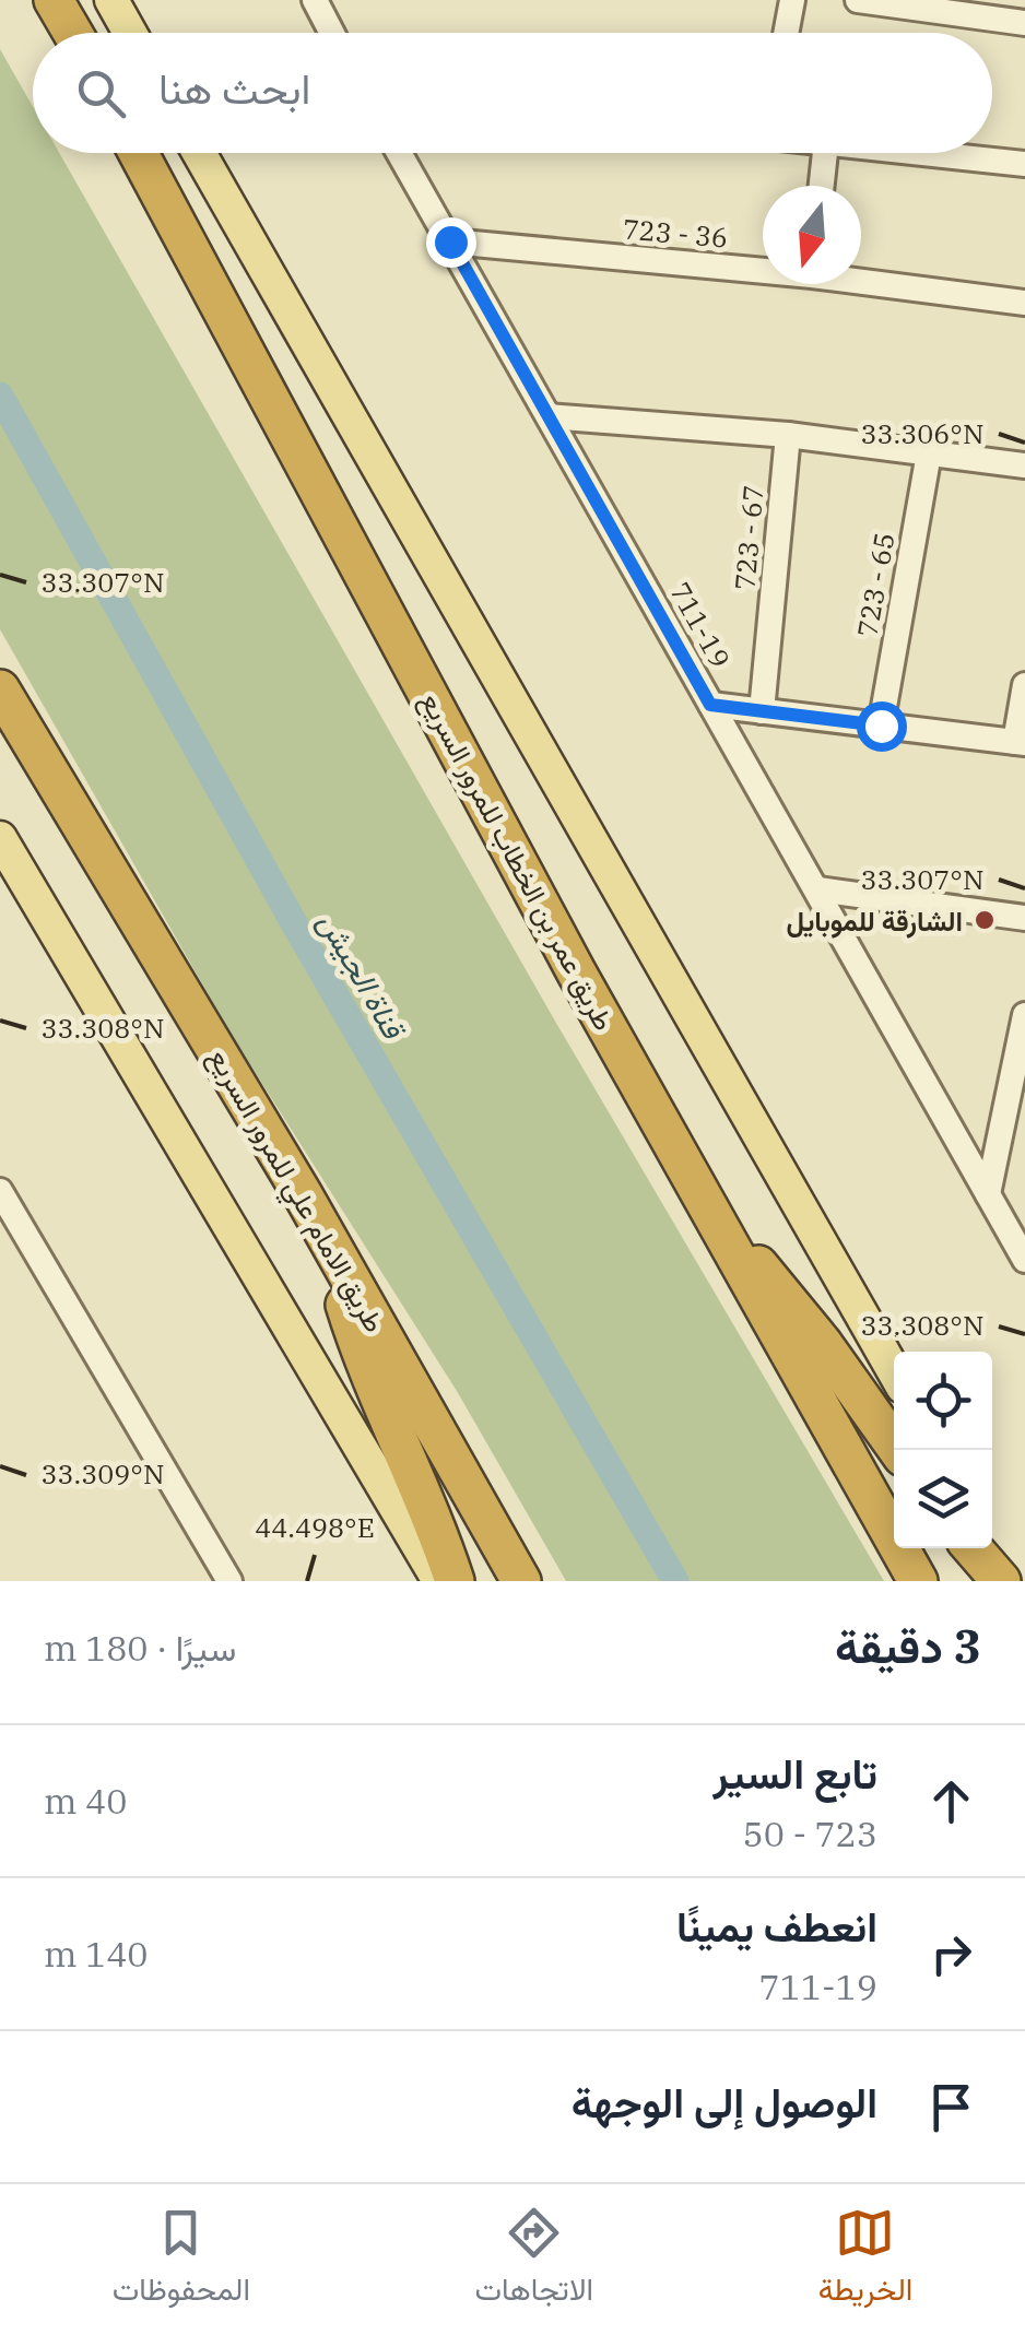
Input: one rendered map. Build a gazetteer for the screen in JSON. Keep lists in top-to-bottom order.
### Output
{
  "streets": {
    "highway": ["طريق عمر بن الخطاب للمرور السريع", "طريق الامام علي للمرور السريع"],
    "street": [
      "723 - 36",
      "723 - 67",
      "723 - 65",
      "711-19"
    ]
  },
  "crossings": [
    ["723 - 36", "711-19"]
  ],
  "water": ["قناة الجيش"],
  "places": ["الشارقة للموبايل"],
  "north": "bottom",
  "page": {
    "search": "ابحث هنا",
    "heading": ["3 دقيقة", "سيرًا · 180 m"],
    "list": [
      ["تابع السير", "723 - 50", "40 m"],
      ["انعطف يمينًا", "711-19", "140 m"],
      "الوصول إلى الوجهة"
    ],
    "nav": ["الخريطة", "الاتجاهات", "المحفوظات"]
  },
  "coordinates": [
    "33.306°N",
    "33.307°N",
    "33.308°N",
    "33.309°N",
    "44.498°E"
  ]
}
